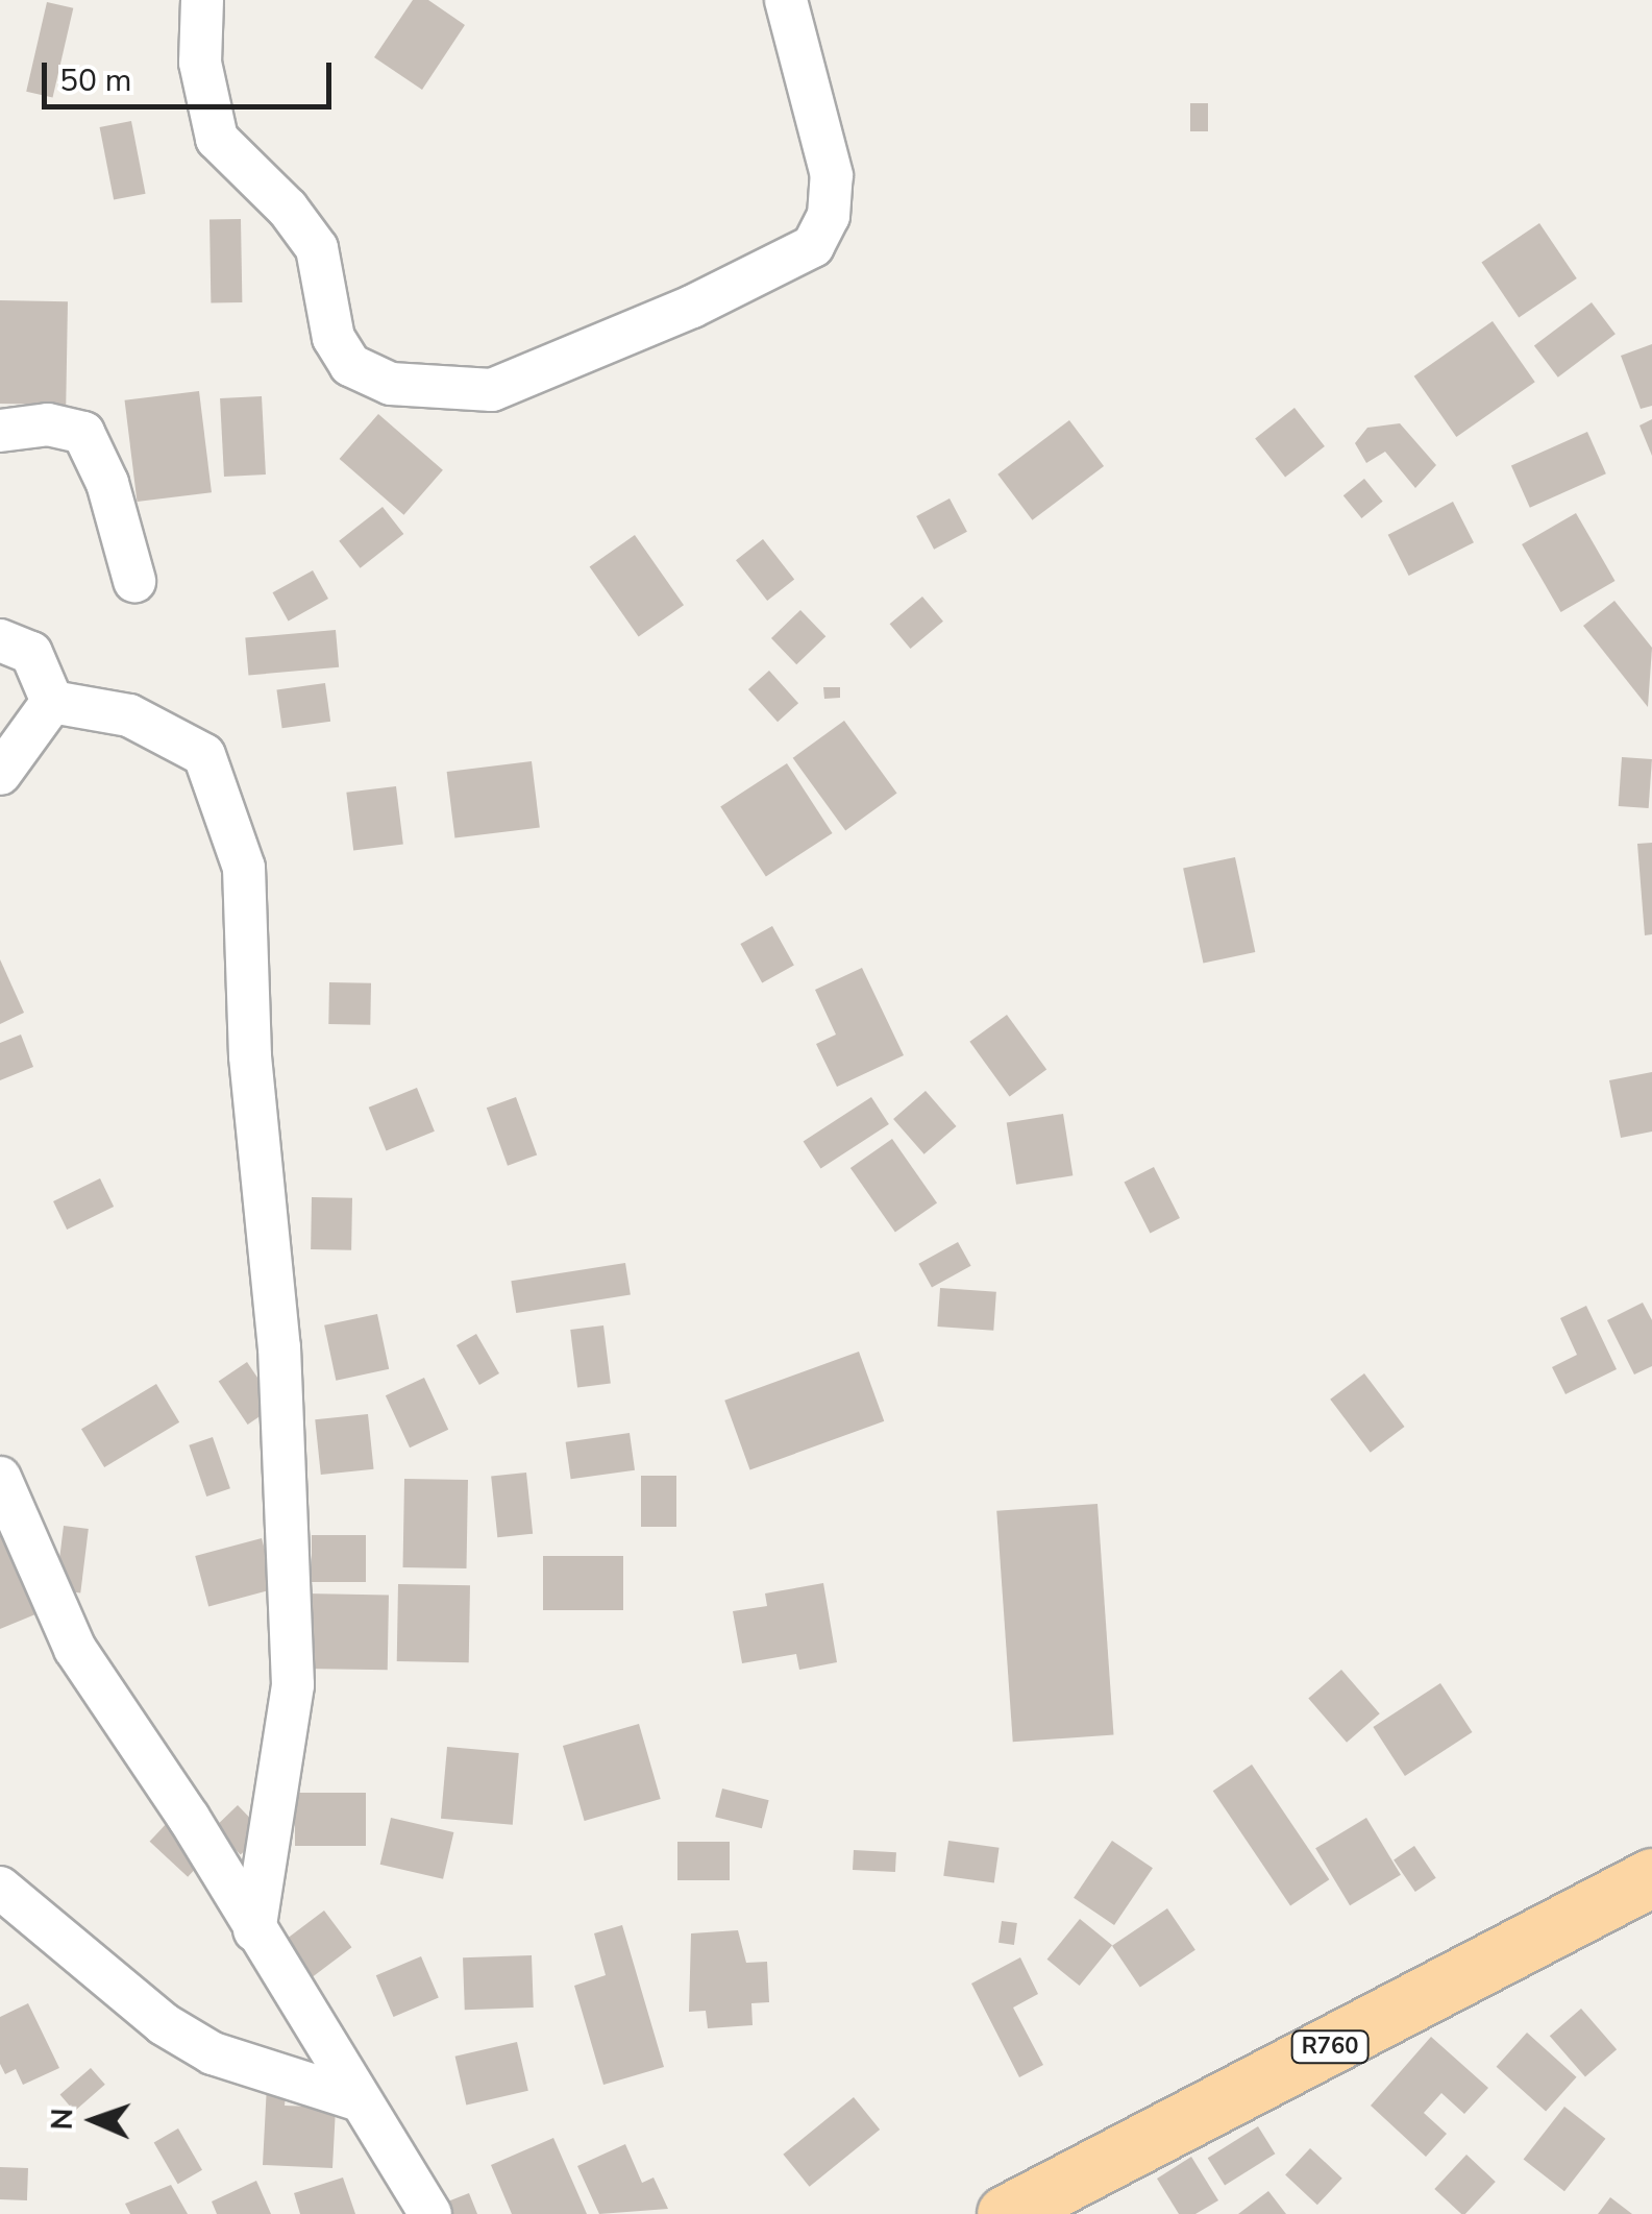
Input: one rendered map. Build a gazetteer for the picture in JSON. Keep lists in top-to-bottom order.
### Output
{
  "streets": {
    "main road": ["R760"]
  },
  "scale_bar": "50 m",
  "north": "left"
}
